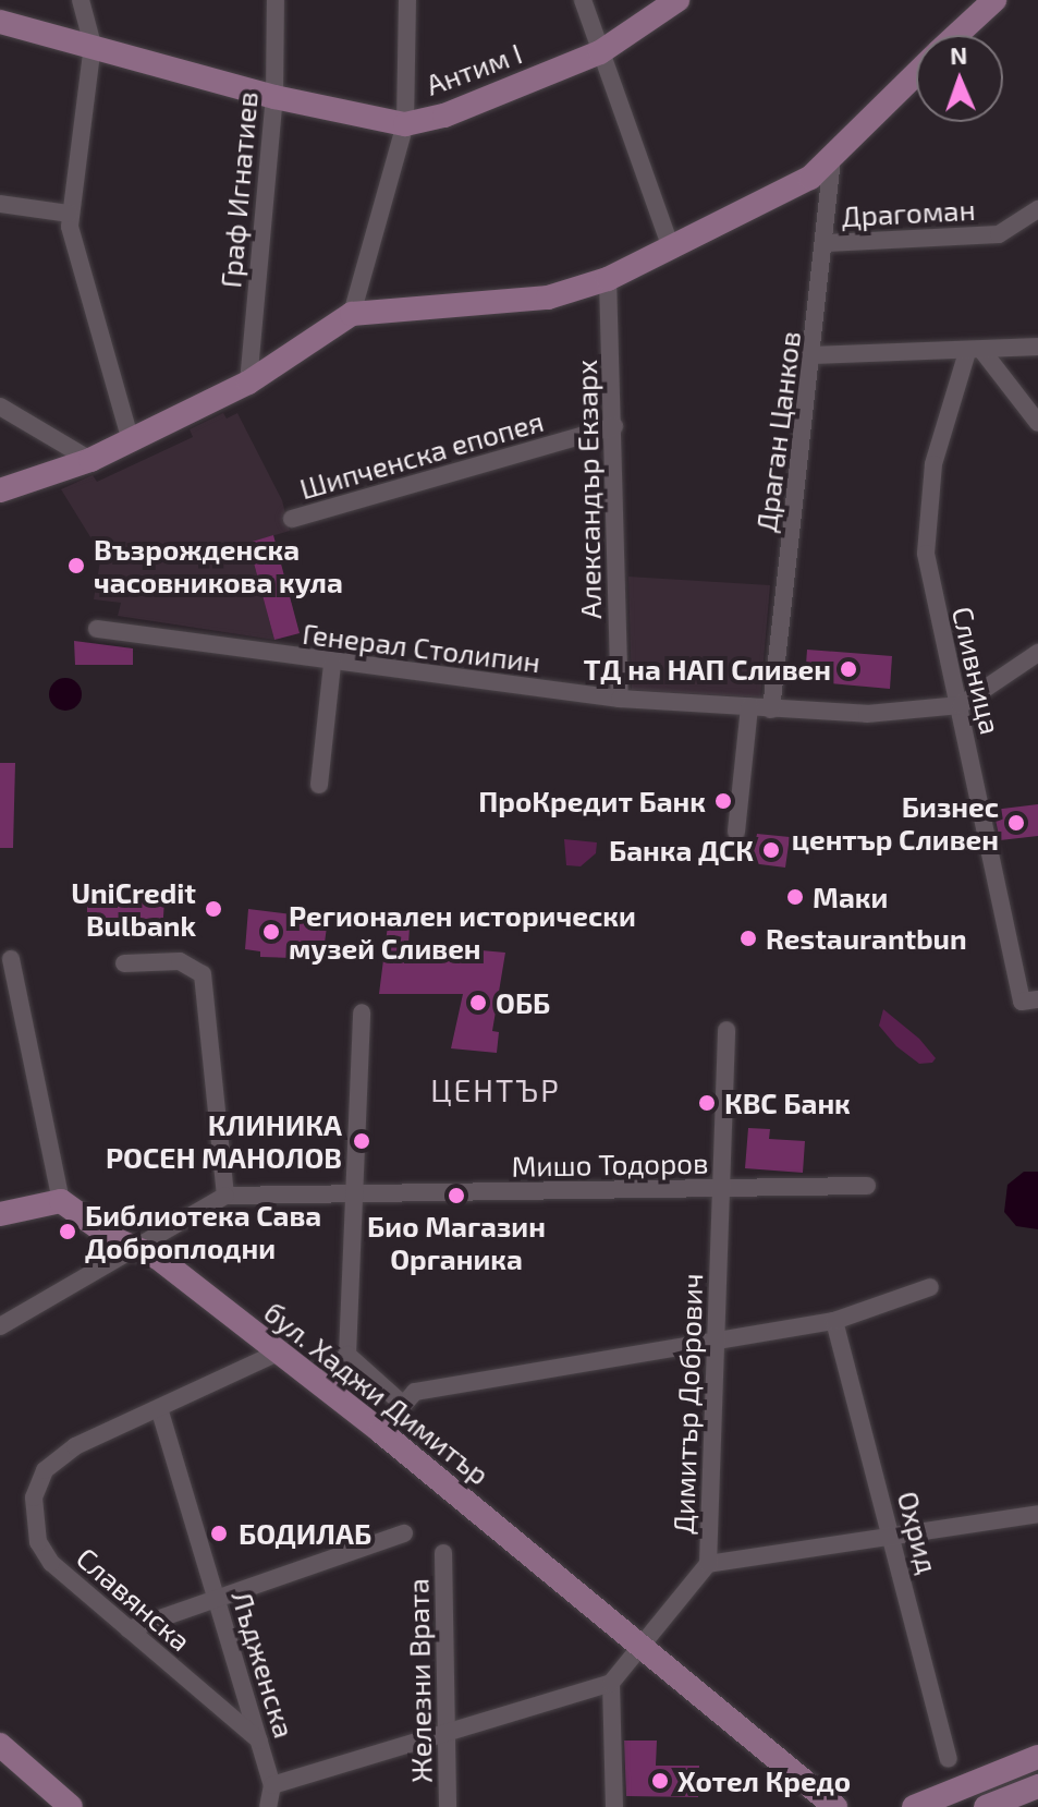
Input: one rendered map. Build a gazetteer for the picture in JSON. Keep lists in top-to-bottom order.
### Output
{
  "streets": {
    "street": [
      "Антим I",
      "Граф Игнатиев",
      "Драгоман",
      "Драган Цанков",
      "Шипченска епопея",
      "Александър Екзарх",
      "Генерал Столипин",
      "Сливница",
      "Мишо Тодоров",
      "бул. Хаджи Димитър",
      "Димитър Добрович",
      "Охрид",
      "Славянска",
      "Лъдженска",
      "Железни Врата"
    ]
  },
  "crossings": [
    ["Антим I", "Граф Игнатиев"],
    ["Драгоман", "Драган Цанков"],
    ["Драган Цанков", "Генерал Столипин"],
    ["Шипченска епопея", "Александър Екзарх"],
    ["Александър Екзарх", "Генерал Столипин"],
    ["Генерал Столипин", "Сливница"],
    ["Мишо Тодоров", "Димитър Добрович"],
    ["бул. Хаджи Димитър", "Димитър Добрович"],
    ["бул. Хаджи Димитър", "Славянска"],
    ["Славянска", "Лъдженска"]
  ],
  "districts": ["ЦЕНТЪР"],
  "places": [
    "Възрожденска часовникова кула",
    "ТД на НАП Сливен",
    "ПроКредит Банк",
    "Бизнес център Сливен",
    "Банка ДСК",
    "Маки",
    "UniCredit Bulbank",
    "Регионален исторически музей Сливен",
    "Restaurantbun",
    "ОББ",
    "КВС Банк",
    "КЛИНИКА РОСЕН МАНОЛОВ",
    "Био Магазин Органика",
    "Библиотека Сава Доброплодни",
    "БОДИЛАБ",
    "Хотел Кредо"
  ],
  "north": "top"
}
